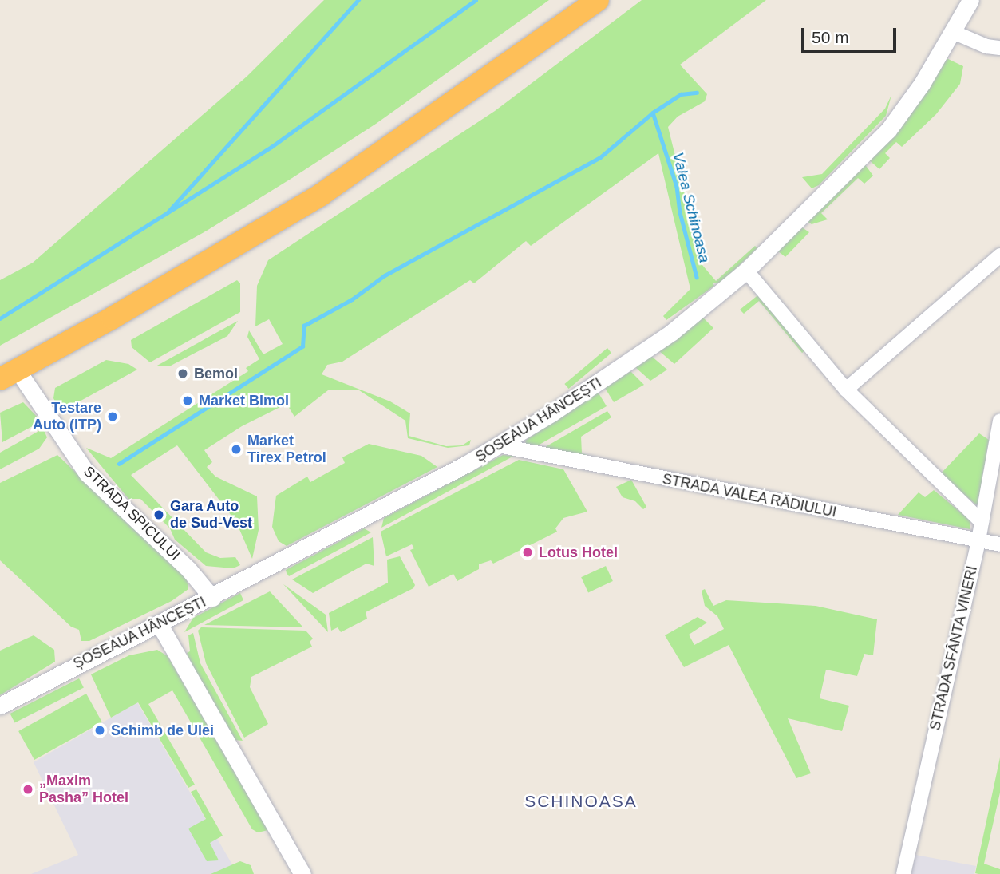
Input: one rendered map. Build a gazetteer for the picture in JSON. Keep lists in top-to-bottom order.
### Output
{
  "streets": {
    "street": [
      "ȘOSEAUA HÂNCEȘTI",
      "STRADA VALEA RĂDIULUI",
      "STRADA SPICULUI",
      "STRADA SFÂNTA VINERI"
    ]
  },
  "crossings": [
    ["ȘOSEAUA HÂNCEȘTI", "STRADA VALEA RĂDIULUI"],
    ["ȘOSEAUA HÂNCEȘTI", "STRADA SPICULUI"],
    ["STRADA VALEA RĂDIULUI", "STRADA SFÂNTA VINERI"]
  ],
  "districts": ["SCHINOASA"],
  "water": ["Valea Schinoasa"],
  "places": [
    "Bemol",
    "Market Bimol",
    "Testare Auto (ITP)",
    "Market Tirex Petrol",
    "Gara Auto de Sud-Vest",
    "Lotus Hotel",
    "Schimb de Ulei",
    "„Maxim Pasha” Hotel"
  ],
  "scale_bar": "50 m"
}
